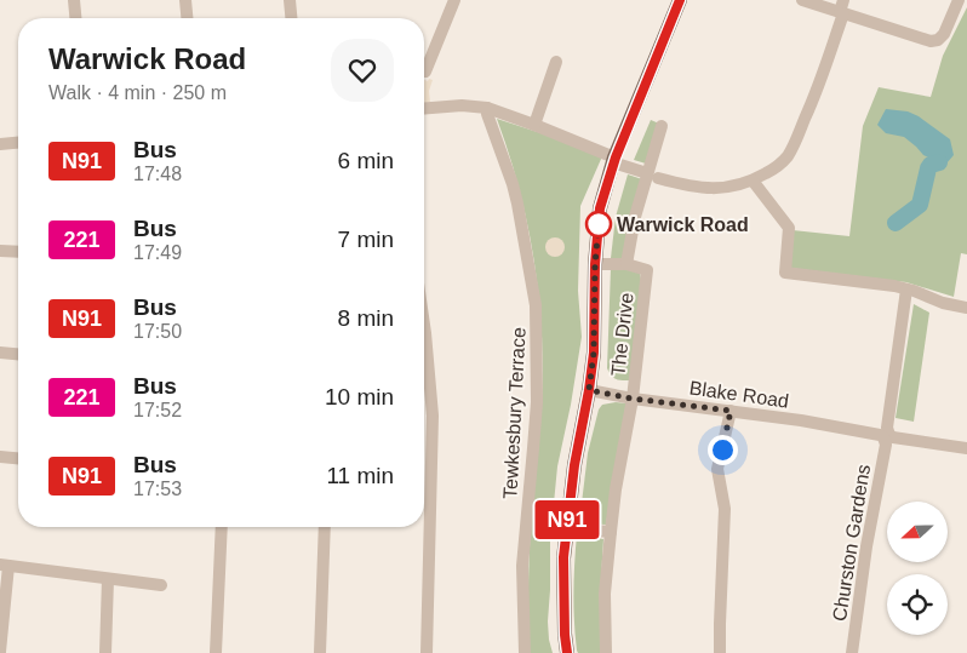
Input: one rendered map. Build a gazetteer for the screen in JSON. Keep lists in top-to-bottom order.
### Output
{
  "streets": {
    "street": [
      "The Drive",
      "Blake Road",
      "Tewkesbury Terrace",
      "Churston Gardens"
    ]
  },
  "crossings": [
    ["The Drive", "Blake Road"],
    ["Blake Road", "Churston Gardens"]
  ],
  "places": ["Warwick Road"],
  "lines": ["bus line N91"],
  "north": "left",
  "page": {
    "on_map": "N91",
    "heading": ["Warwick Road", "Walk · 4 min · 250 m"],
    "list": [
      {
        "mark": "N91",
        "name": "Bus",
        "note": "17:48",
        "value": "6 min"
      },
      {
        "mark": "221",
        "name": "Bus",
        "note": "17:49",
        "value": "7 min"
      },
      {
        "mark": "N91",
        "name": "Bus",
        "note": "17:50",
        "value": "8 min"
      },
      {
        "mark": "221",
        "name": "Bus",
        "note": "17:52",
        "value": "10 min"
      },
      {
        "mark": "N91",
        "name": "Bus",
        "note": "17:53",
        "value": "11 min"
      }
    ]
  }
}
